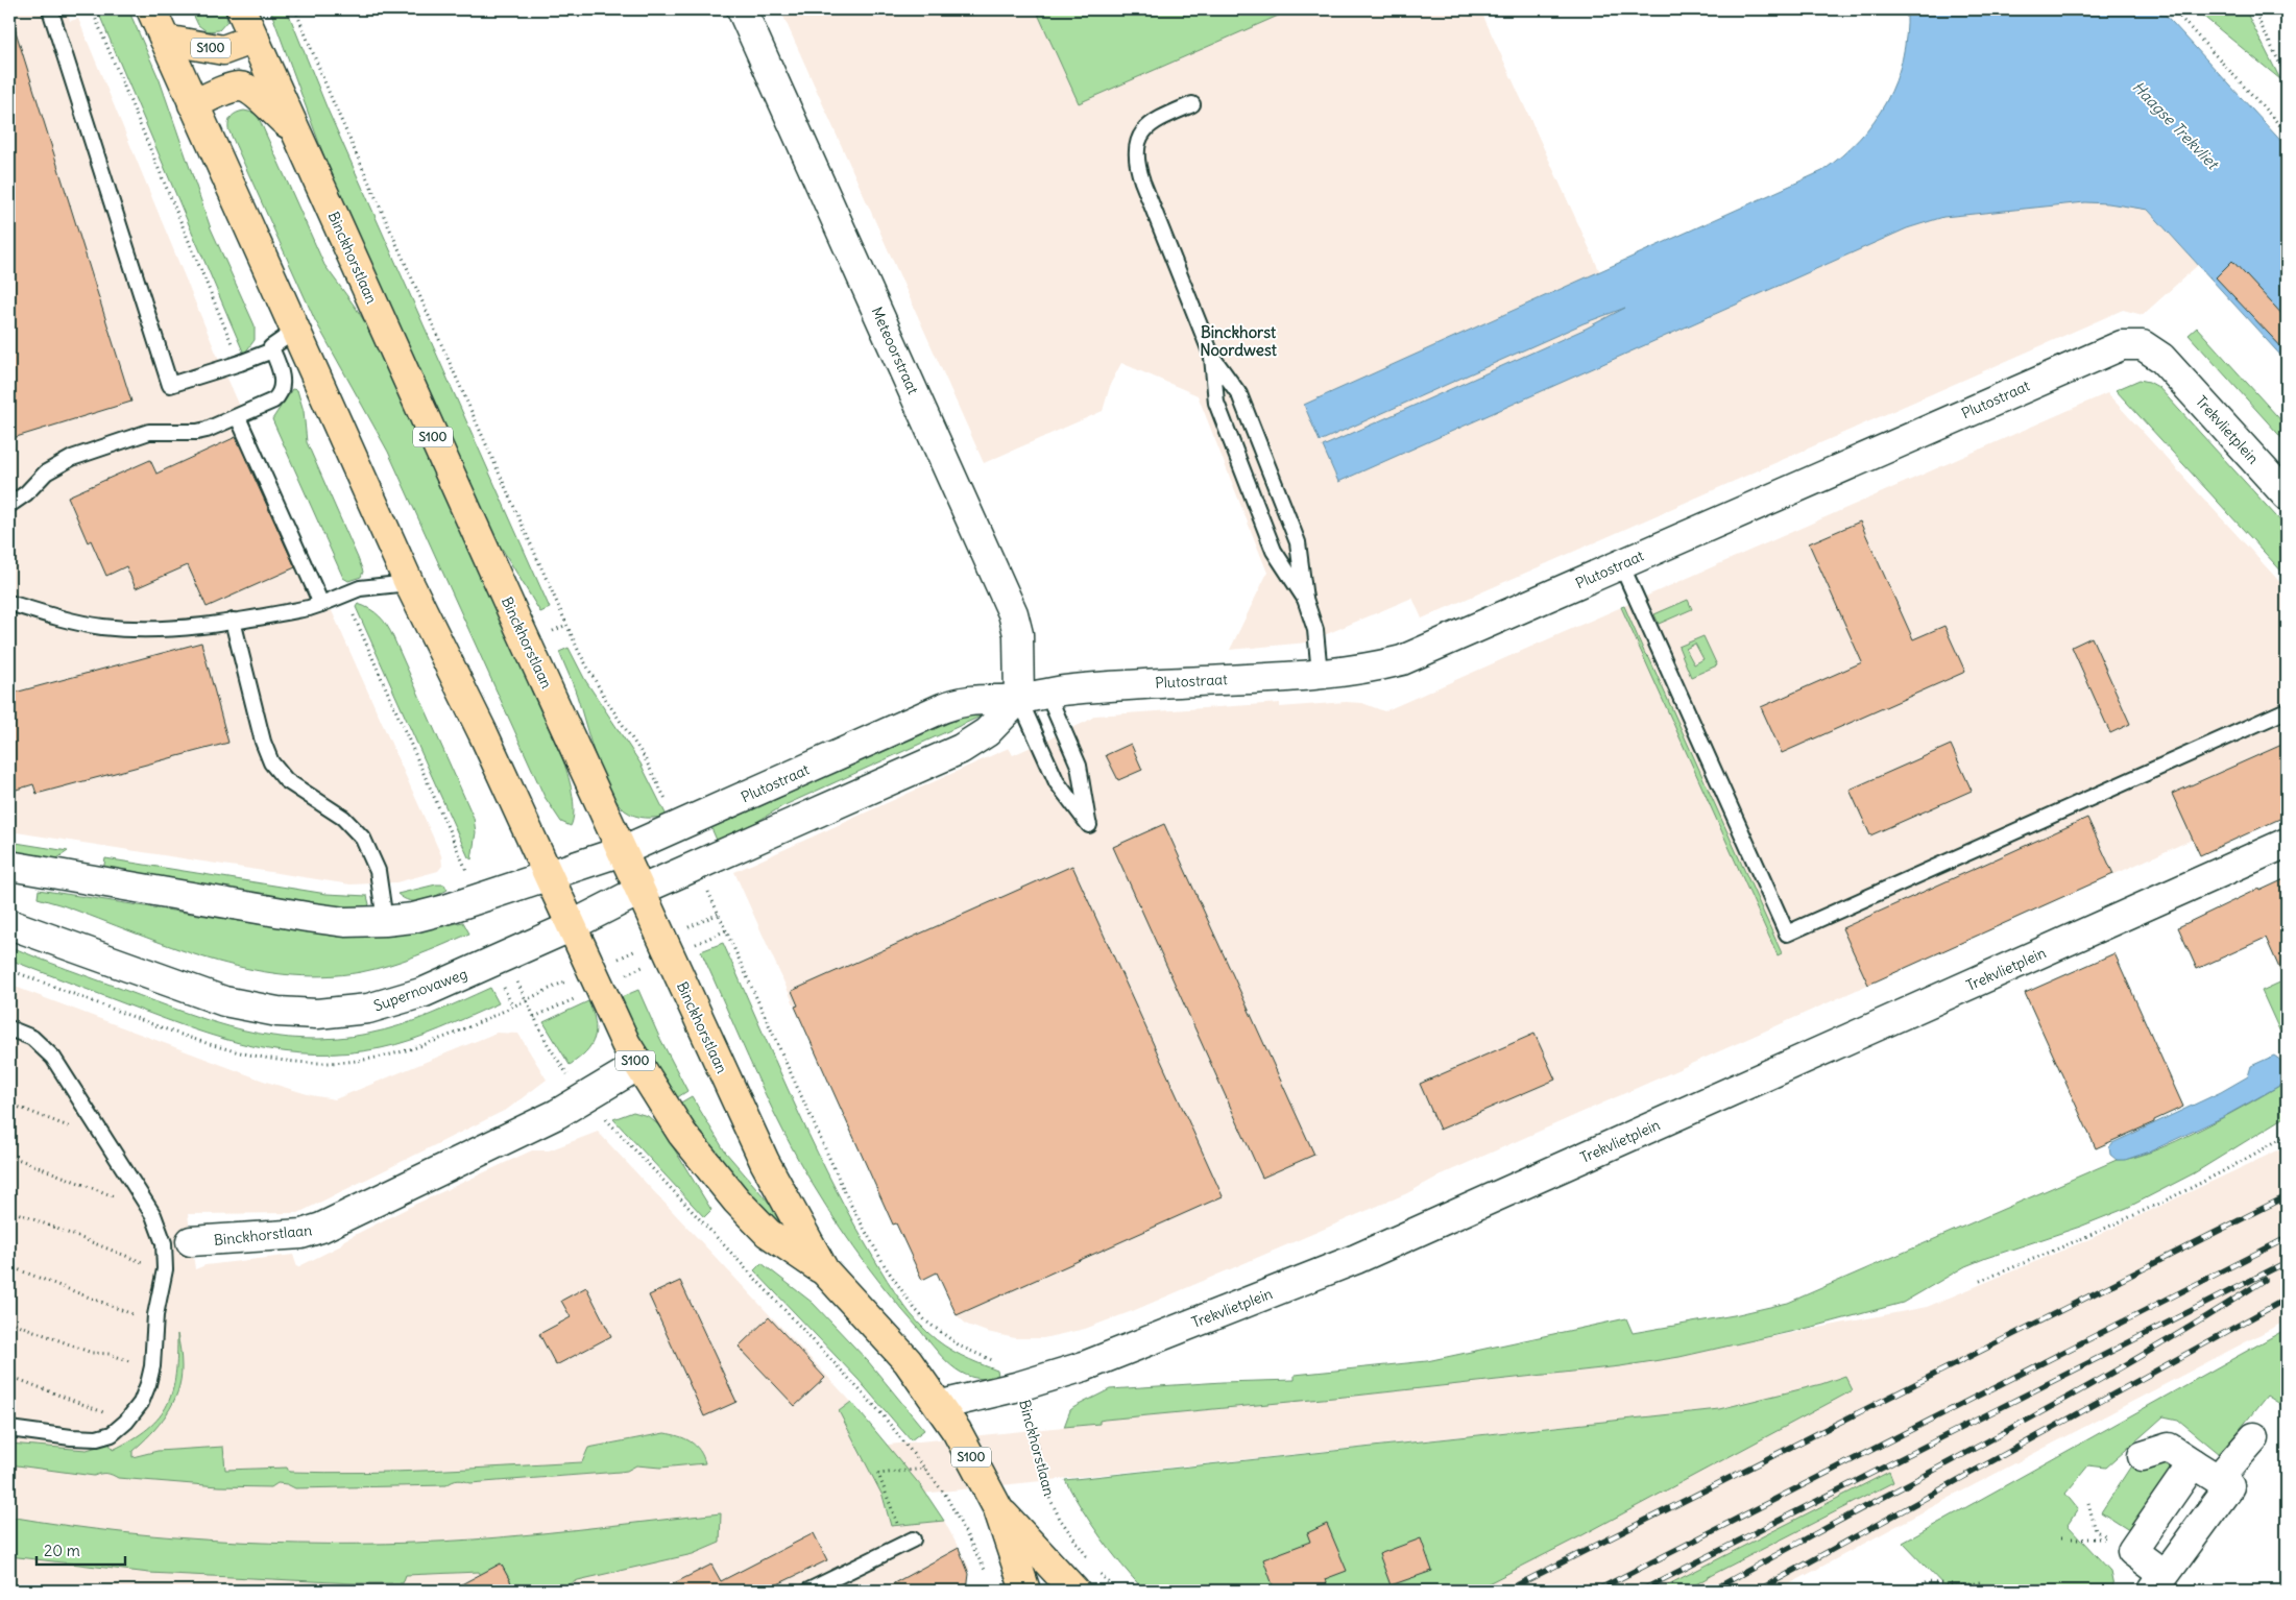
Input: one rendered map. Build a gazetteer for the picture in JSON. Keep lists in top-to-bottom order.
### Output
{
  "streets": {
    "main road": ["S100", "Binckhorstlaan"],
    "street": [
      "Meteoorstraat",
      "Plutostraat",
      "Trekvlietplein",
      "Supernovaweg"
    ]
  },
  "crossings": [
    ["S100", "Binckhorstlaan"],
    ["Binckhorstlaan", "Plutostraat"],
    ["Binckhorstlaan", "Trekvlietplein"],
    ["Binckhorstlaan", "Supernovaweg"],
    ["Meteoorstraat", "Plutostraat"],
    ["Plutostraat", "Trekvlietplein"]
  ],
  "districts": ["Binckhorst Noordwest"],
  "water": ["Haagse Trekvliet"],
  "scale_bar": "20 m"
}
